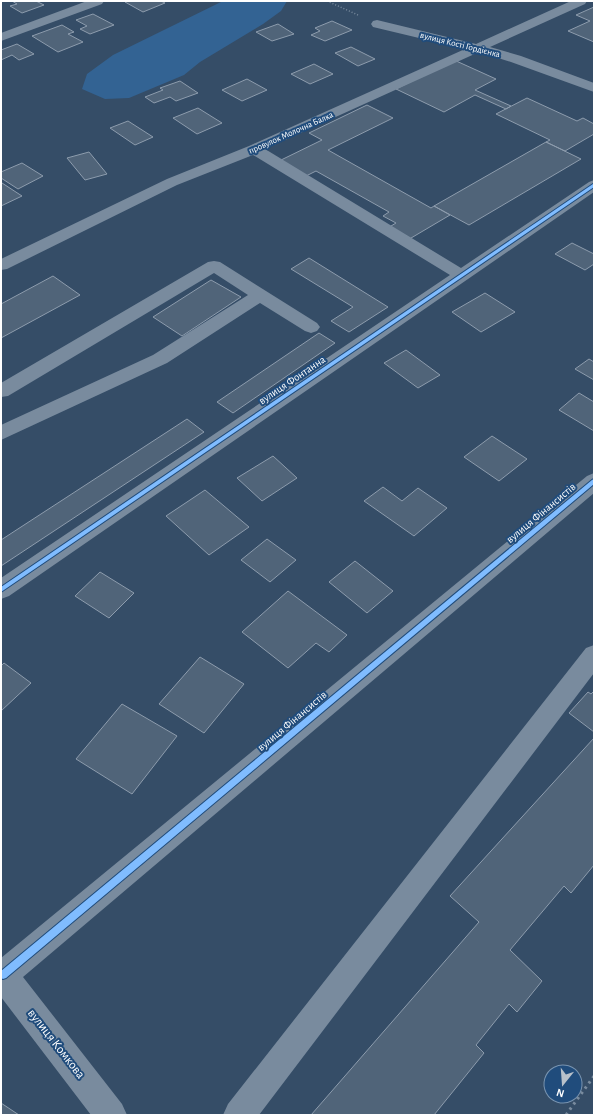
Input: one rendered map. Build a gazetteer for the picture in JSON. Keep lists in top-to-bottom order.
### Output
{
  "streets": {
    "street": [
      "вулиця Кості Гордієнка",
      "провулок Молочна Балка",
      "вулиця Фонтанна",
      "вулиця Фінансистів",
      "вулиця Комкова"
    ]
  },
  "crossings": [
    ["вулиця Кості Гордієнка", "провулок Молочна Балка"],
    ["вулиця Фінансистів", "вулиця Комкова"]
  ],
  "north": "bottom"
}
